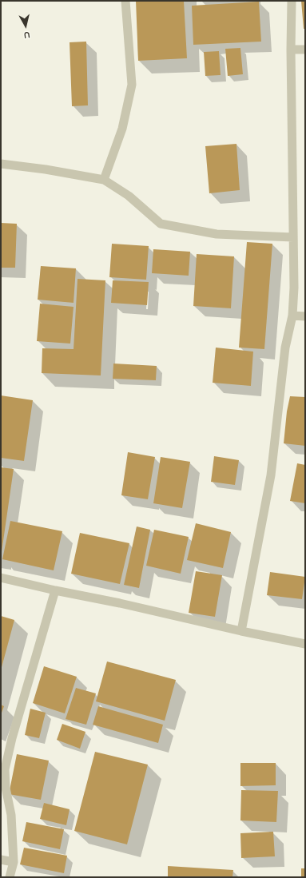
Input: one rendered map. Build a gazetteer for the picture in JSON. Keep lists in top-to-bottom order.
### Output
{
  "north": "bottom"
}
